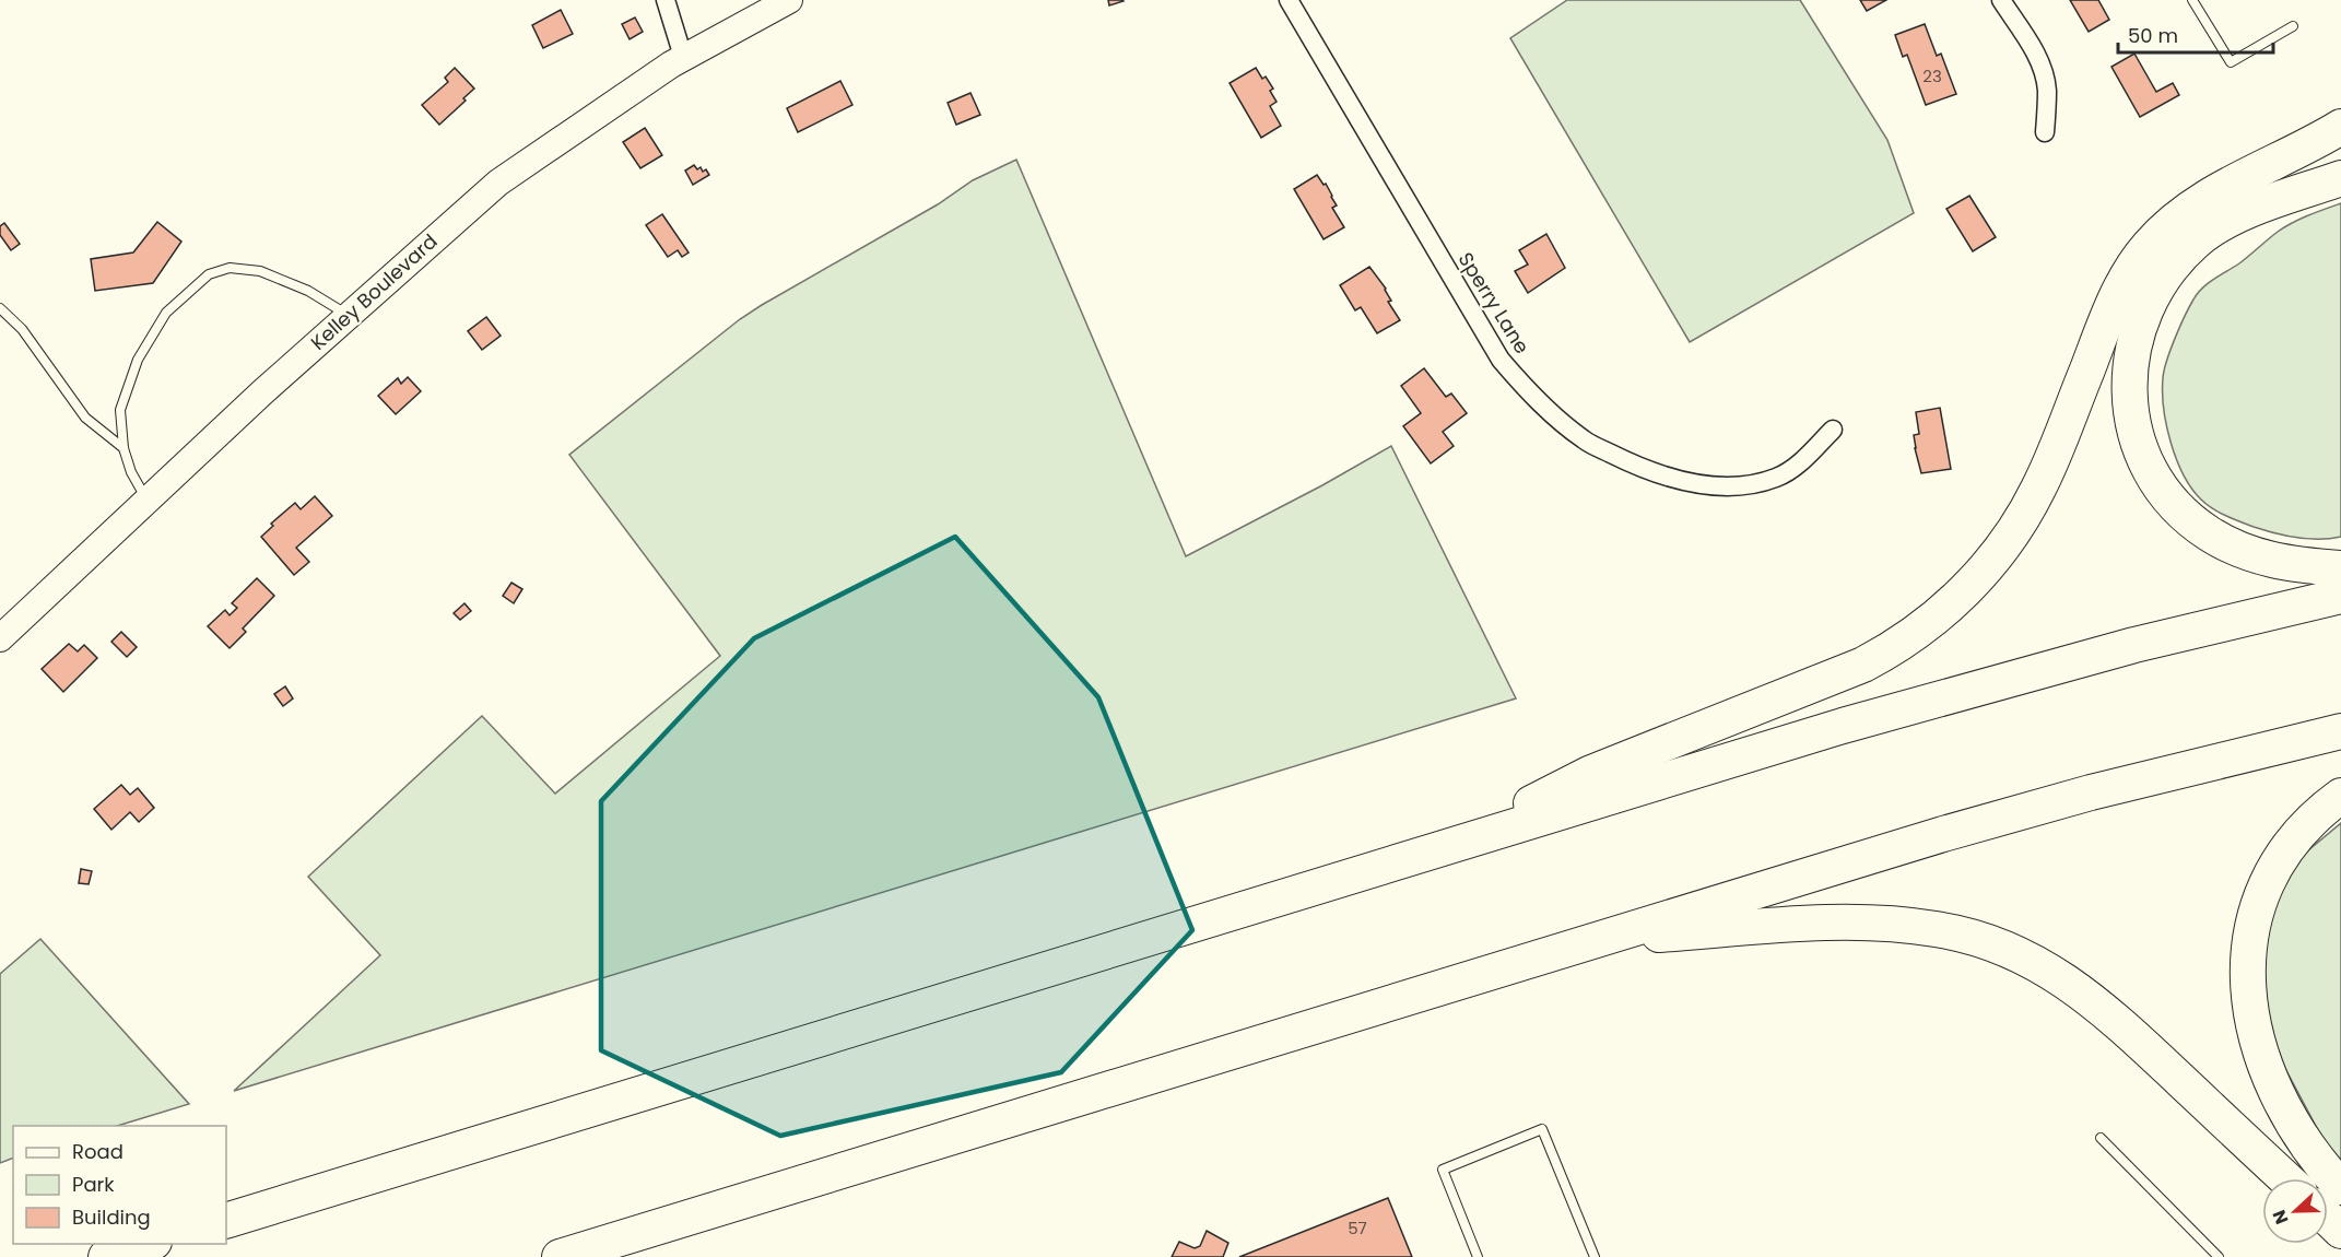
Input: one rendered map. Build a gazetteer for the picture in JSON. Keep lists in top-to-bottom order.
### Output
{
  "streets": {
    "main road": ["Kelley Boulevard"],
    "street": ["Sperry Lane"]
  },
  "house_numbers": ["23", "57"],
  "legend": ["Road", "Park", "Building"],
  "scale_bar": "50 m",
  "north": "left"
}
